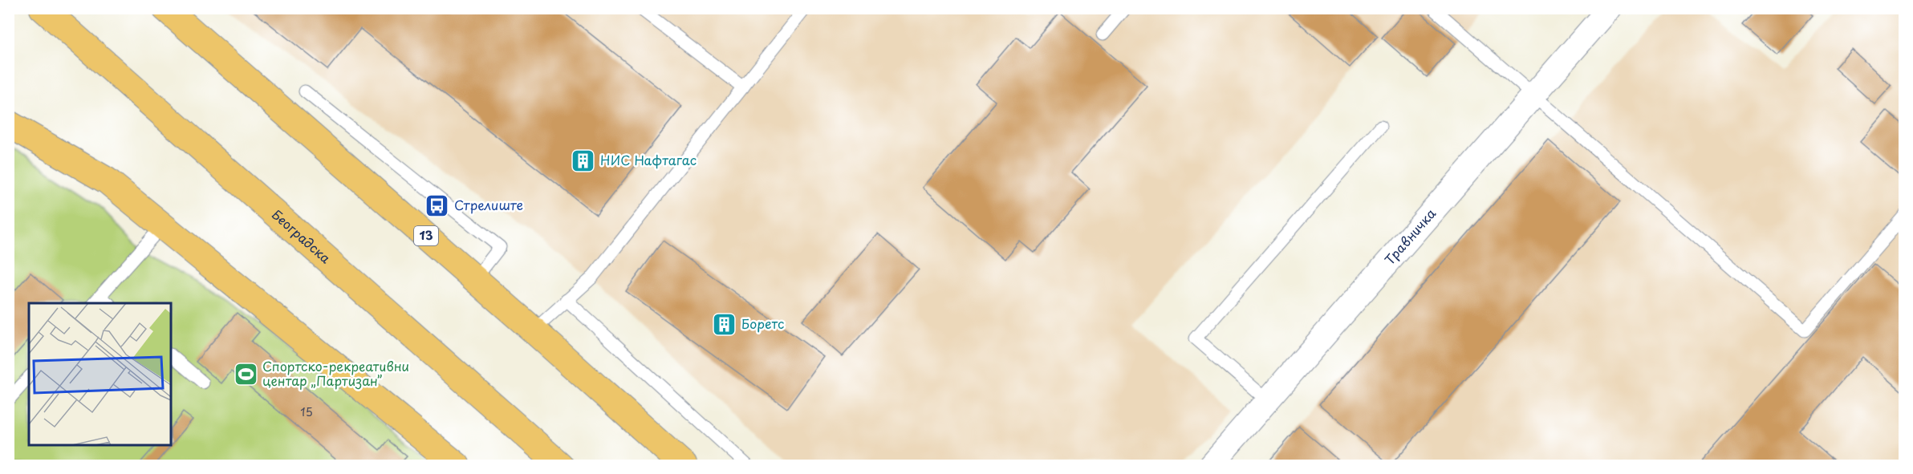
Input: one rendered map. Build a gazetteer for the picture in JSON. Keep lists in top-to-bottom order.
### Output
{
  "streets": {
    "main road": ["13", "Београдска"],
    "street": ["Травничка"]
  },
  "places": {
    "building": ["НИС Нафтагас", "Боретс"],
    "bus stop": ["Стрелиште"],
    "sports": ["Спортско-рекреативни центар „Партизан”"]
  },
  "house_numbers": ["15"]
}
